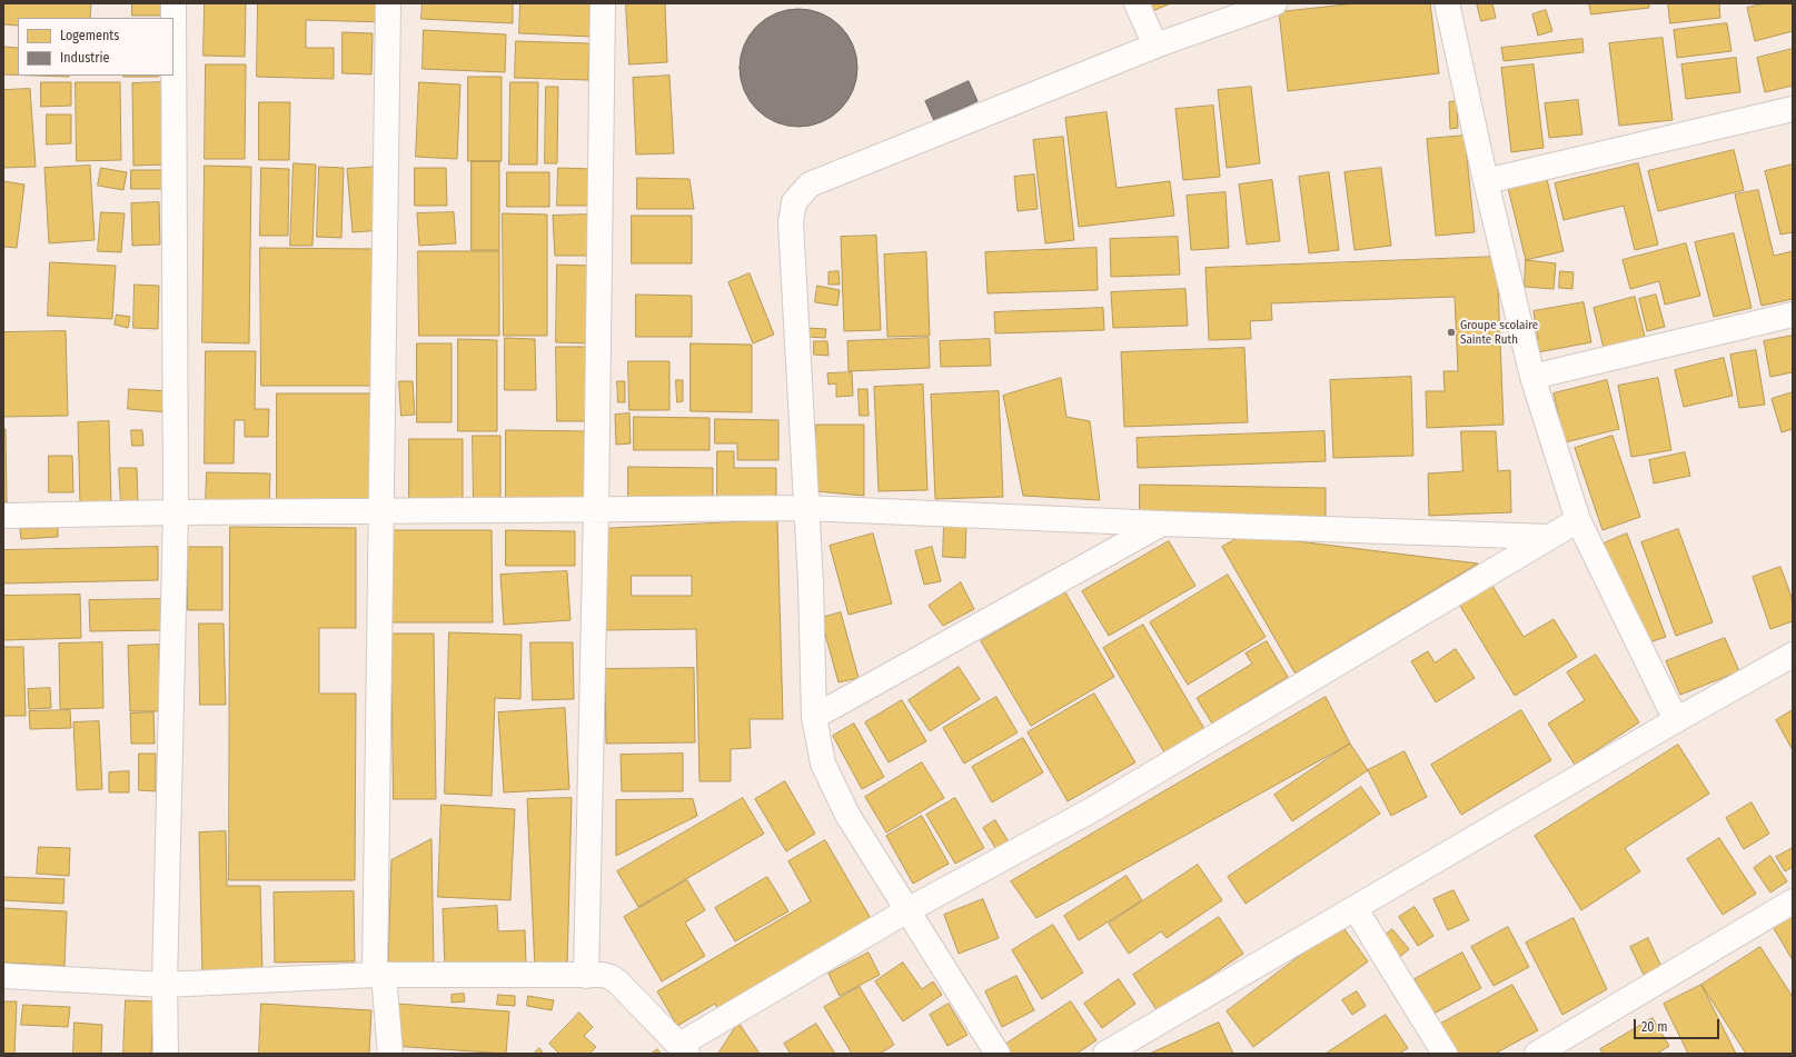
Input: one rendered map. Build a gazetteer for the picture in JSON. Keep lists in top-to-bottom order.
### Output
{
  "places": ["Groupe scolaire Sainte Ruth"],
  "legend": ["Logements", "Industrie"],
  "scale_bar": "20 m"
}
